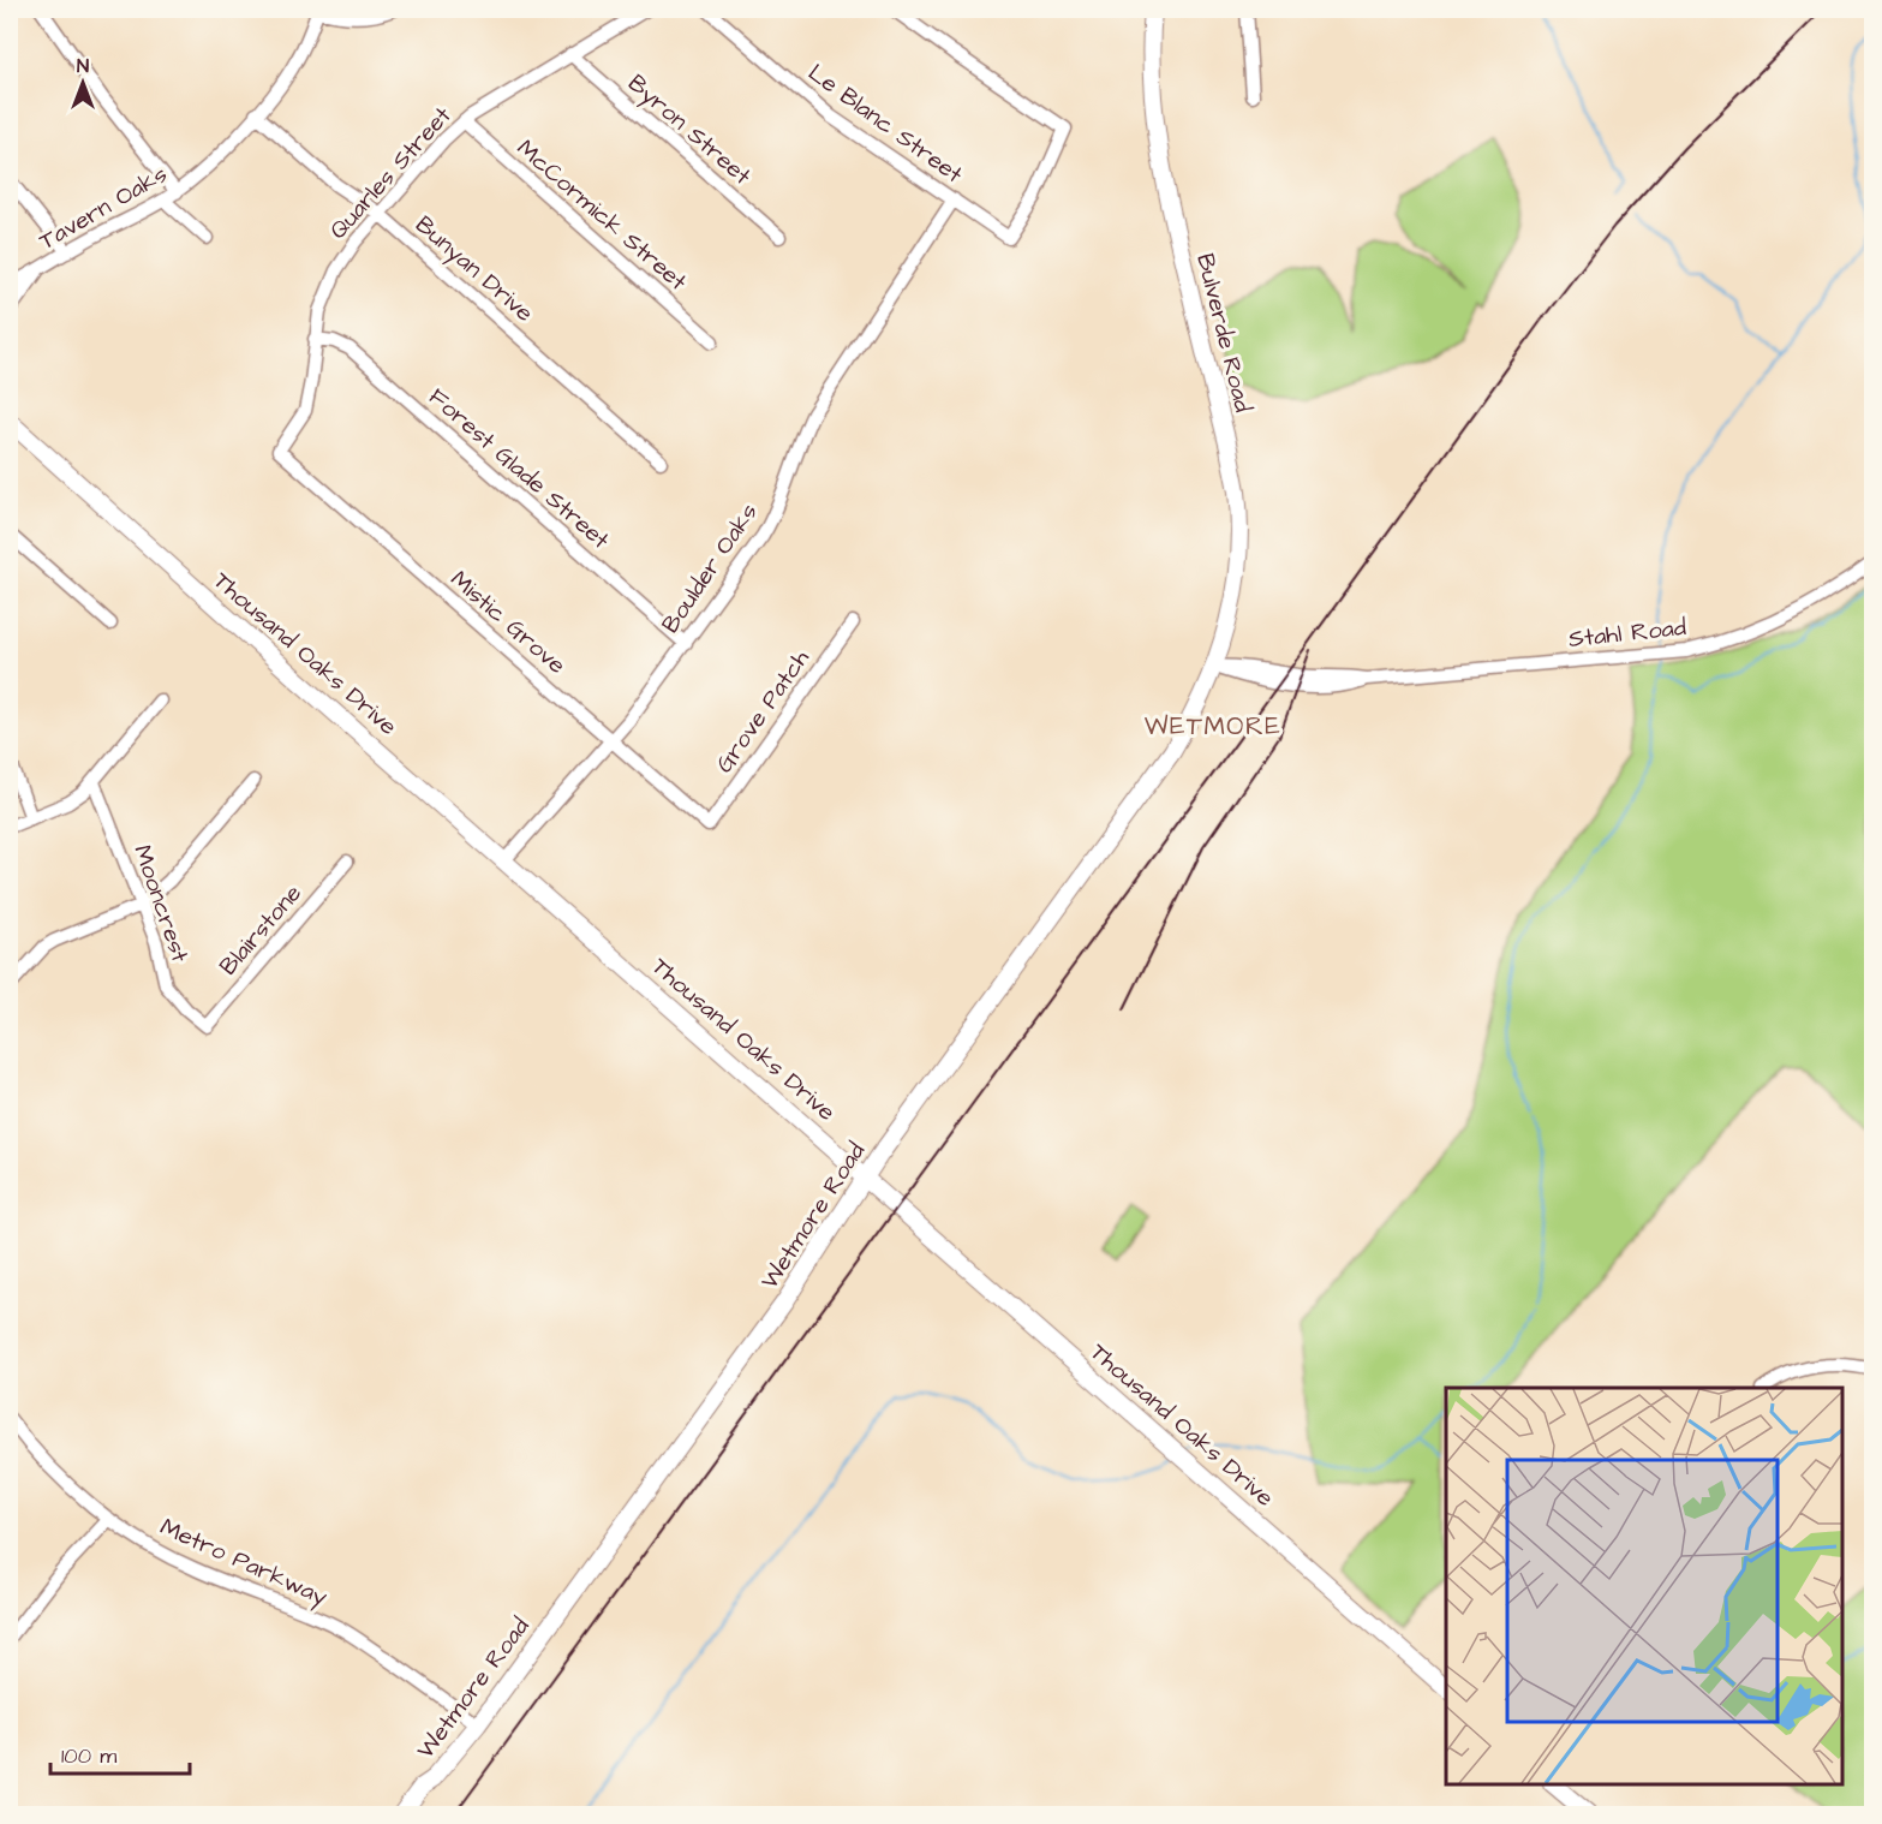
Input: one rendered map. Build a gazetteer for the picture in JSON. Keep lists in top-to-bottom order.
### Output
{
  "streets": {
    "main road": ["Bulverde Road", "Thousand Oaks Drive", "Wetmore Road"],
    "street": [
      "Le Blanc Street",
      "Byron Street",
      "Quarles Street",
      "Tavern Oaks",
      "McCormick Street",
      "Bunyan Drive",
      "Forest Glade Street",
      "Boulder Oaks",
      "Mistic Grove",
      "Stahl Road",
      "Grove Patch",
      "Mooncrest",
      "Blairstone",
      "Metro Parkway"
    ]
  },
  "crossings": [
    ["Le Blanc Street", "Boulder Oaks"],
    ["Byron Street", "Quarles Street"],
    ["Quarles Street", "McCormick Street"],
    ["Quarles Street", "Bunyan Drive"],
    ["Quarles Street", "Forest Glade Street"],
    ["Quarles Street", "Mistic Grove"],
    ["Tavern Oaks", "Bunyan Drive"],
    ["Bulverde Road", "Stahl Road"],
    ["Bulverde Road", "Wetmore Road"],
    ["Forest Glade Street", "Boulder Oaks"],
    ["Boulder Oaks", "Mistic Grove"],
    ["Boulder Oaks", "Thousand Oaks Drive"],
    ["Mistic Grove", "Grove Patch"],
    ["Stahl Road", "Wetmore Road"],
    ["Thousand Oaks Drive", "Wetmore Road"],
    ["Mooncrest", "Blairstone"],
    ["Wetmore Road", "Metro Parkway"]
  ],
  "districts": ["WETMORE"],
  "scale_bar": "100 m",
  "north": "top"
}
